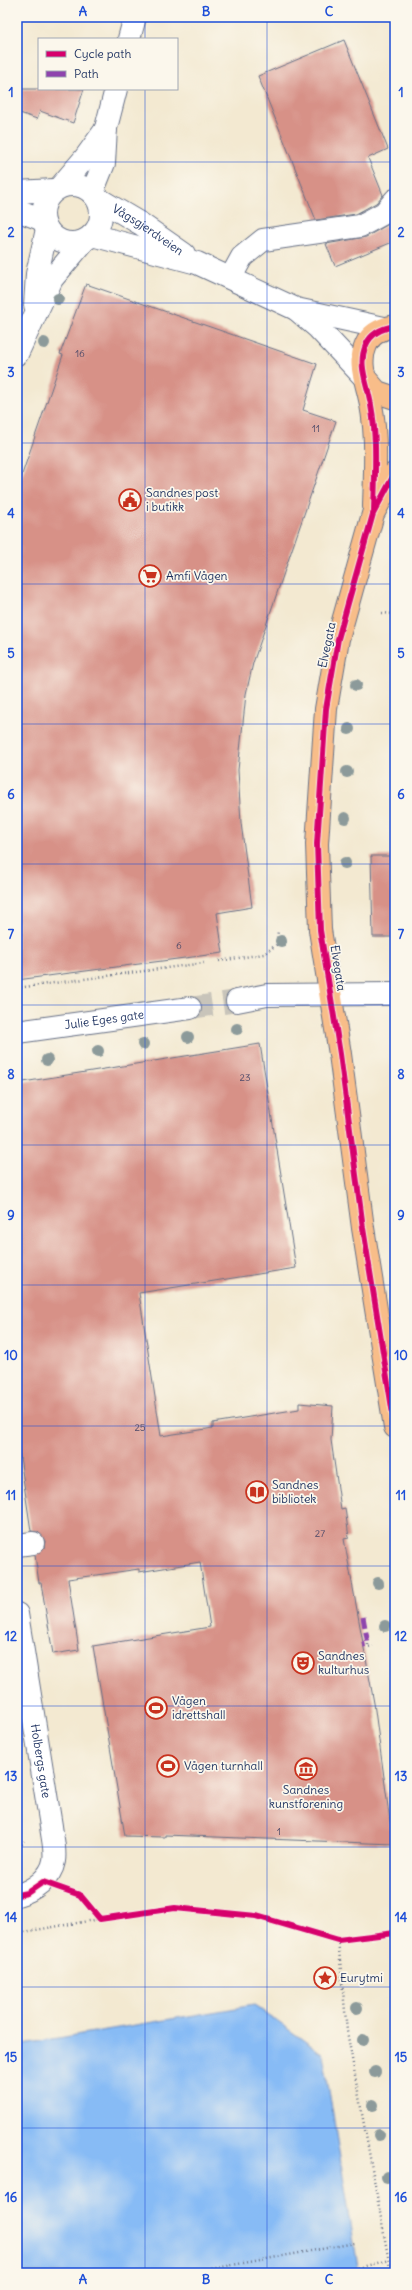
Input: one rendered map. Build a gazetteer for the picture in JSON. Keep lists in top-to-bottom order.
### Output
{
  "streets": {
    "main road": ["Elvegata"],
    "street": ["Vågsgjerdveien", "Julie Eges gate", "Holbergs gate"]
  },
  "crossings": [
    ["Vågsgjerdveien", "Elvegata"]
  ],
  "places": {
    "public building": ["Sandnes post i butikk"],
    "supermarket": ["Amfi Vågen"],
    "library": ["Sandnes bibliotek"],
    "theatre": ["Sandnes kulturhus"],
    "sports": ["Vågen idrettshall", "Vågen turnhall"],
    "museum": ["Sandnes kunstforening"],
    "place": ["Eurytmi"]
  },
  "house_numbers": [
    "16",
    "11",
    "6",
    "23",
    "25",
    "27",
    "1"
  ],
  "legend": ["Cycle path", "Path"],
  "grid": {
    "columns": ["A", "B", "C"],
    "rows": [
      "1",
      "2",
      "3",
      "4",
      "5",
      "6",
      "7",
      "8",
      "9",
      "10",
      "11",
      "12",
      "13",
      "14",
      "15",
      "16"
    ]
  }
}
